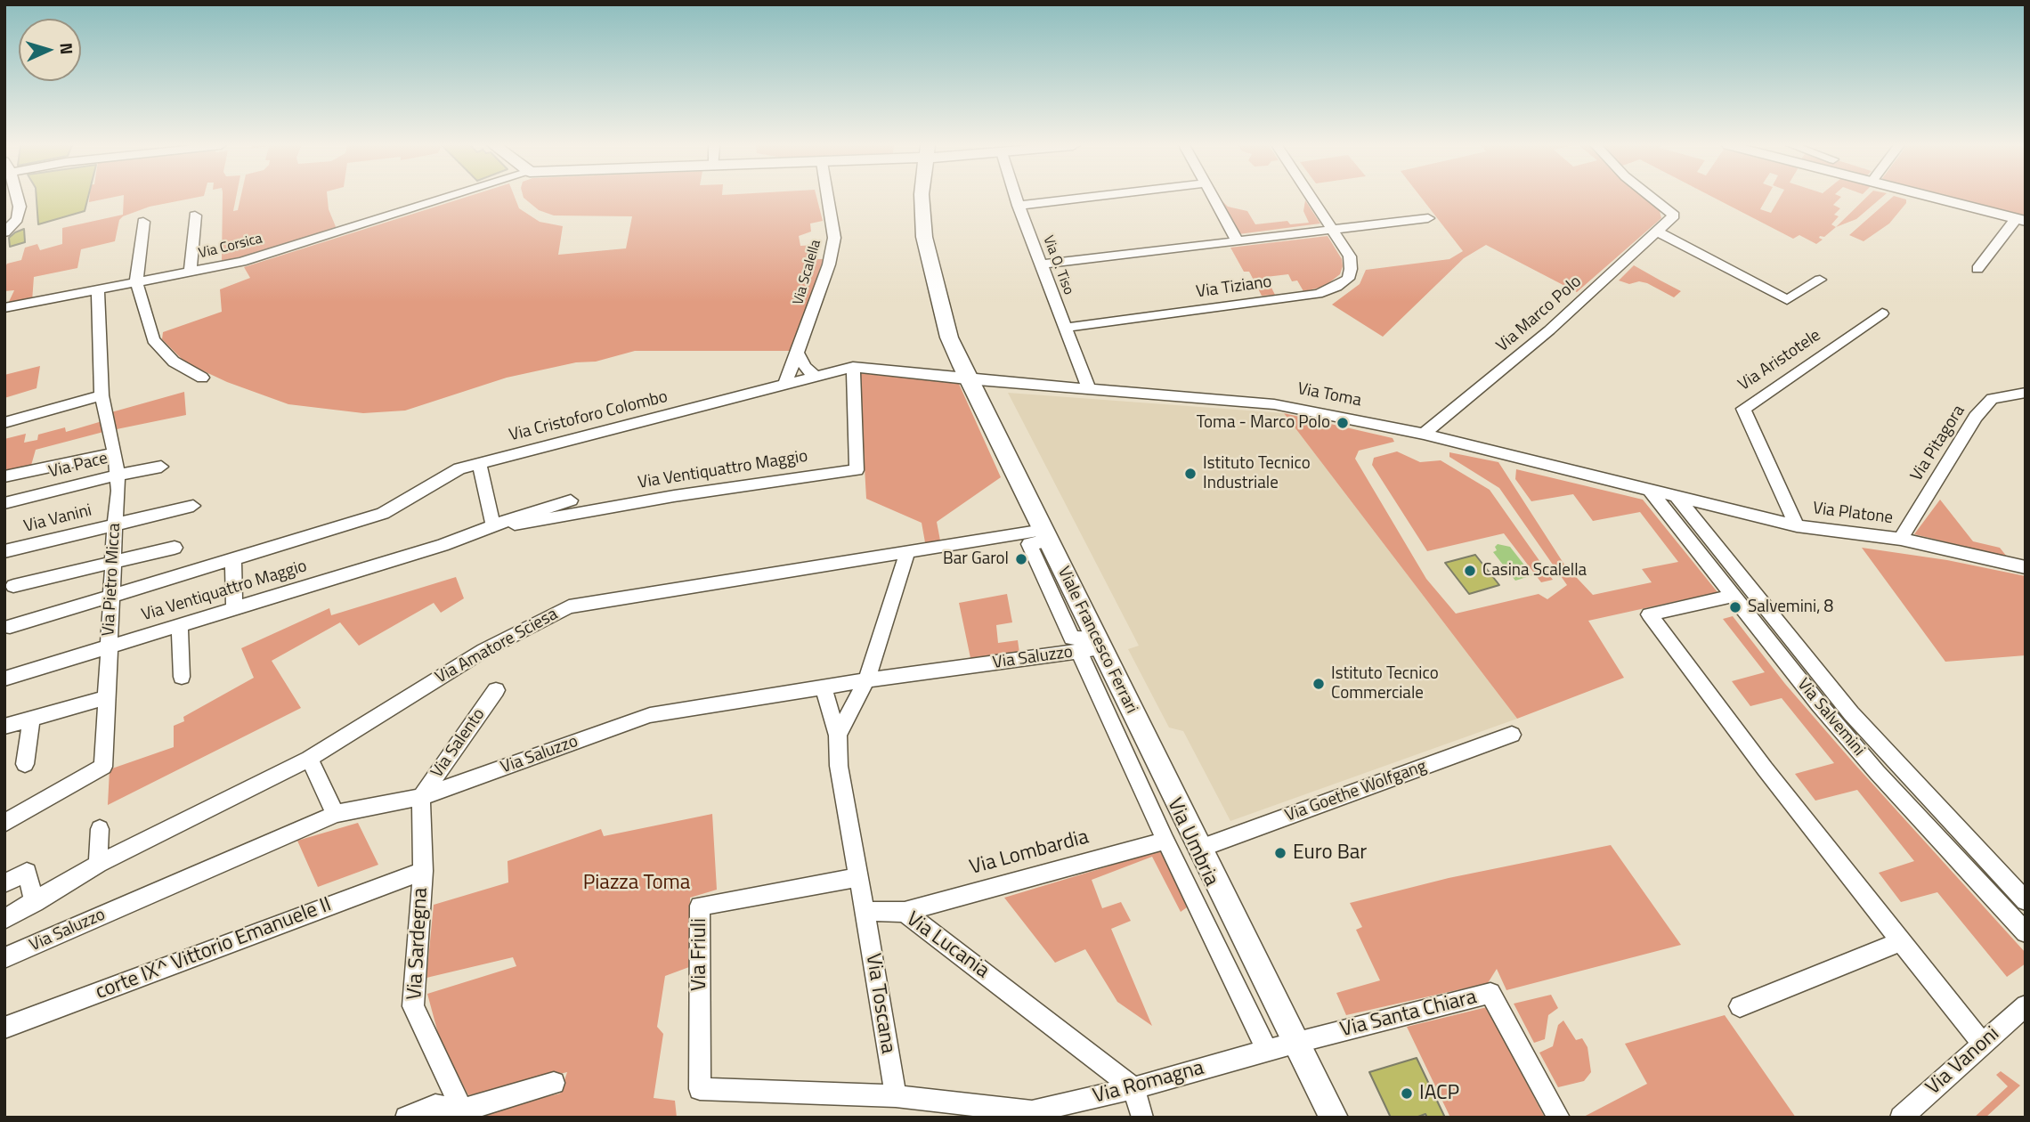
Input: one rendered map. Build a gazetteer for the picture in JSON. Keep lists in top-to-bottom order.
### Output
{
  "streets": {
    "street": [
      "Via Corsica",
      "Via O. Tiso",
      "Via Scalella",
      "Via Tiziano",
      "Via Marco Polo",
      "Via Aristotele",
      "Via Toma",
      "Via Cristoforo Colombo",
      "Via Pitagora",
      "Via Pace",
      "Via Ventiquattro Maggio",
      "Via Platone",
      "Via Vanini",
      "Via Pietro Micca",
      "Viale Francesco Ferrari",
      "Via Amatore Sciesa",
      "Via Saluzzo",
      "Via Salvemini",
      "Via Salento",
      "Via Goethe Wolfgang",
      "Via Umbria",
      "Via Lombardia",
      "Via Sardegna",
      "Via Lucania",
      "corte IX^ Vittorio Emanuele II",
      "Via Friuli",
      "Via Toscana",
      "Via Santa Chiara",
      "Via Vanoni",
      "Via Romagna"
    ]
  },
  "crossings": [
    ["Via Corsica", "Via Pietro Micca"],
    ["Via O. Tiso", "Via Tiziano"],
    ["Via O. Tiso", "Via Toma"],
    ["Via Scalella", "Via Cristoforo Colombo"],
    ["Via Marco Polo", "Via Toma"],
    ["Via Aristotele", "Via Platone"],
    ["Via Toma", "Via Cristoforo Colombo"],
    ["Via Toma", "Via Platone"],
    ["Via Toma", "Viale Francesco Ferrari"],
    ["Via Toma", "Via Salvemini"],
    ["Via Cristoforo Colombo", "Via Ventiquattro Maggio"],
    ["Via Cristoforo Colombo", "Via Pietro Micca"],
    ["Via Cristoforo Colombo", "Viale Francesco Ferrari"],
    ["Via Pitagora", "Via Platone"],
    ["Via Pace", "Via Pietro Micca"],
    ["Via Ventiquattro Maggio", "Via Pietro Micca"],
    ["Via Platone", "Via Salvemini"],
    ["Via Vanini", "Via Pietro Micca"],
    ["Viale Francesco Ferrari", "Via Amatore Sciesa"],
    ["Viale Francesco Ferrari", "Via Saluzzo"],
    ["Viale Francesco Ferrari", "Via Goethe Wolfgang"],
    ["Viale Francesco Ferrari", "Via Umbria"],
    ["Viale Francesco Ferrari", "Via Santa Chiara"],
    ["Viale Francesco Ferrari", "Via Romagna"],
    ["Via Saluzzo", "Via Salento"],
    ["Via Saluzzo", "Via Umbria"],
    ["Via Saluzzo", "Via Sardegna"],
    ["Via Salento", "Via Sardegna"],
    ["Via Umbria", "Via Lombardia"],
    ["Via Umbria", "Via Romagna"],
    ["Via Lombardia", "Via Lucania"],
    ["Via Sardegna", "corte IX^ Vittorio Emanuele II"],
    ["Via Lucania", "Via Toscana"],
    ["Via Lucania", "Via Romagna"],
    ["Via Friuli", "Via Romagna"],
    ["Via Toscana", "Via Romagna"],
    ["Via Santa Chiara", "Via Romagna"]
  ],
  "parks": ["Piazza Toma"],
  "places": [
    "Toma - Marco Polo",
    "Istituto Tecnico Industriale",
    "Bar Garol",
    "Casina Scalella",
    "Salvemini, 8",
    "Istituto Tecnico Commerciale",
    "Euro Bar",
    "IACP"
  ],
  "north": "right"
}
